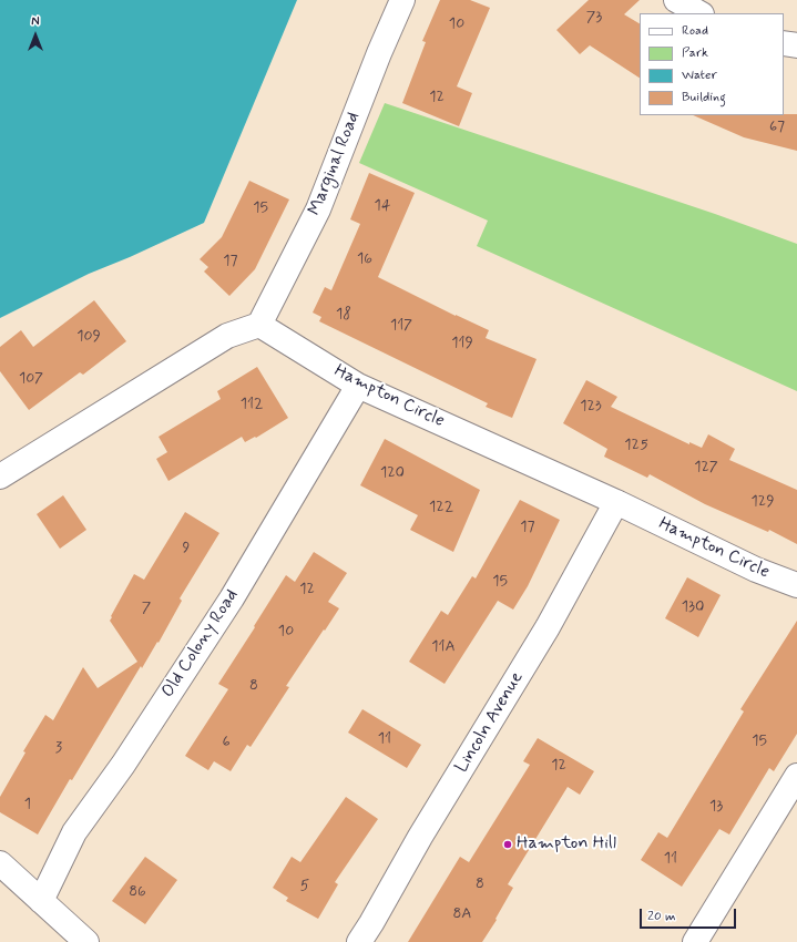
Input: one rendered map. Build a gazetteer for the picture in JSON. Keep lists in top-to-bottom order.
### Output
{
  "streets": {
    "street": [
      "Marginal Road",
      "Hampton Circle",
      "Old Colony Road",
      "Lincoln Avenue"
    ]
  },
  "crossings": [
    ["Marginal Road", "Hampton Circle"],
    ["Hampton Circle", "Old Colony Road"],
    ["Hampton Circle", "Lincoln Avenue"]
  ],
  "places": ["Hampton Hill"],
  "house_numbers": [
    "73",
    "10",
    "12",
    "67",
    "14",
    "15",
    "16",
    "17",
    "18",
    "117",
    "109",
    "119",
    "107",
    "112",
    "123",
    "125",
    "127",
    "120",
    "129",
    "122",
    "17",
    "9",
    "15",
    "12",
    "130",
    "7",
    "10",
    "11A",
    "8",
    "11",
    "15",
    "6",
    "3",
    "12",
    "1",
    "13",
    "11",
    "8",
    "5",
    "86",
    "8A"
  ],
  "legend": [
    "Road",
    "Park",
    "Water",
    "Building"
  ],
  "scale_bar": "20 m",
  "north": "top"
}
